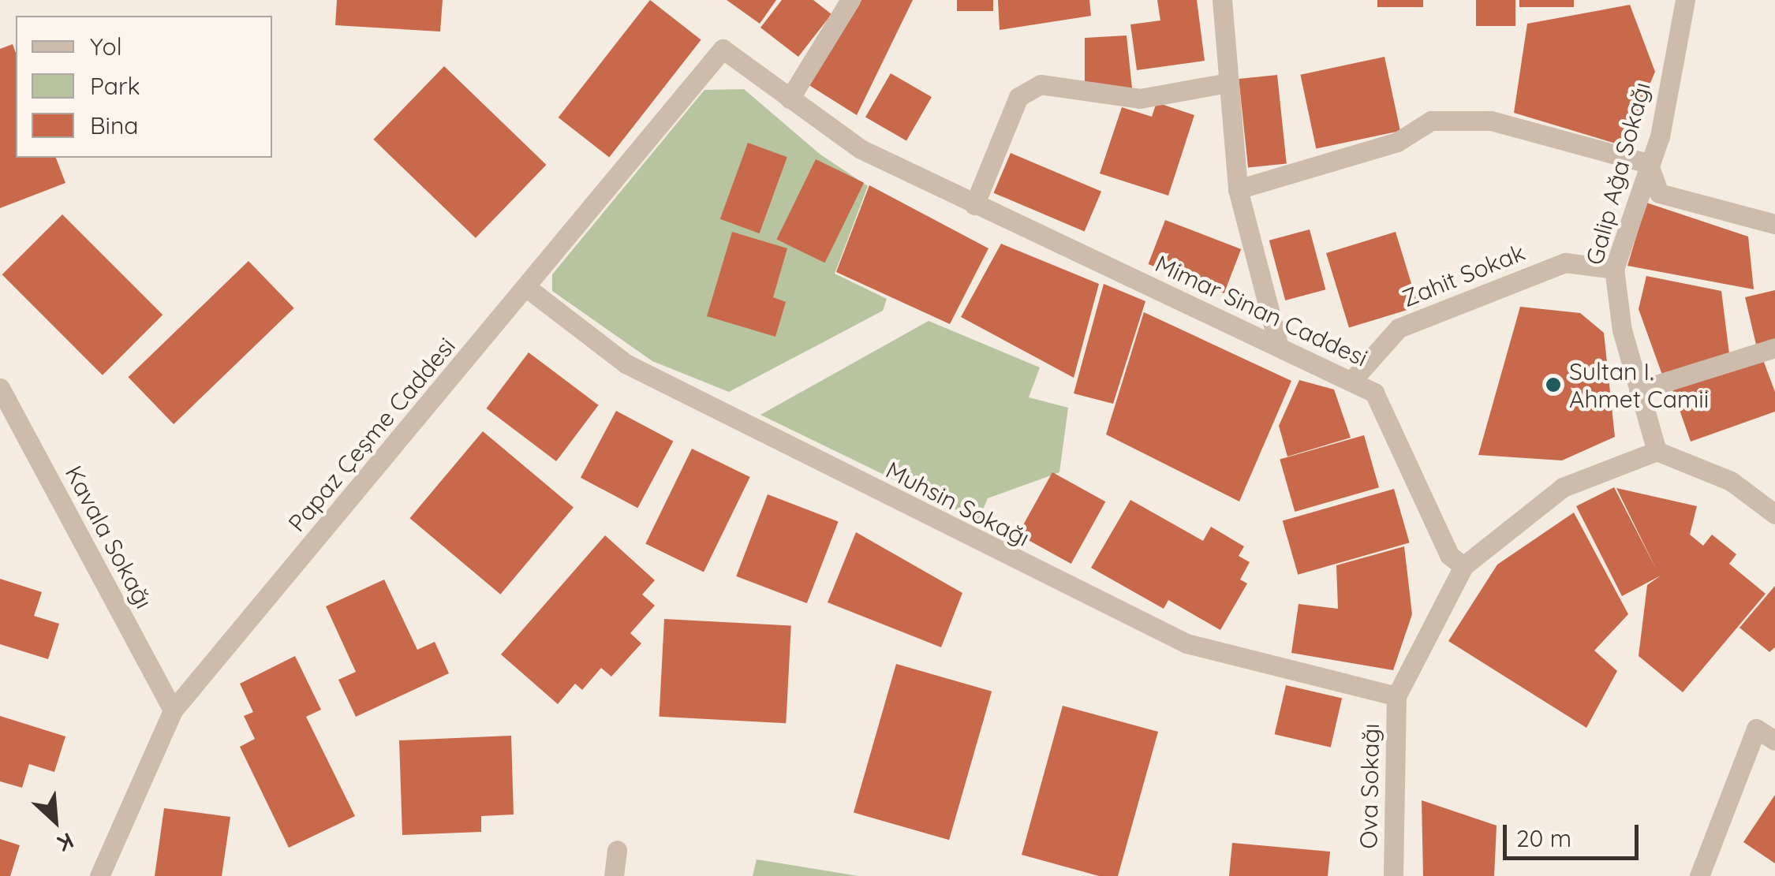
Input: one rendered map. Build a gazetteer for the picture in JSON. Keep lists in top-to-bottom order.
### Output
{
  "streets": {
    "street": [
      "Galip Ağa Sokağı",
      "Zahit Sokak",
      "Mimar Sinan Caddesi",
      "Papaz Çeşme Caddesi",
      "Muhsin Sokağı",
      "Kavala Sokağı",
      "Ova Sokağı"
    ]
  },
  "crossings": [
    ["Galip Ağa Sokağı", "Zahit Sokak"],
    ["Zahit Sokak", "Mimar Sinan Caddesi"],
    ["Mimar Sinan Caddesi", "Papaz Çeşme Caddesi"],
    ["Papaz Çeşme Caddesi", "Muhsin Sokağı"],
    ["Papaz Çeşme Caddesi", "Kavala Sokağı"],
    ["Muhsin Sokağı", "Ova Sokağı"]
  ],
  "places": ["Sultan I. Ahmet Camii"],
  "legend": ["Yol", "Park", "Bina"],
  "scale_bar": "20 m",
  "north": "bottom right"
}
